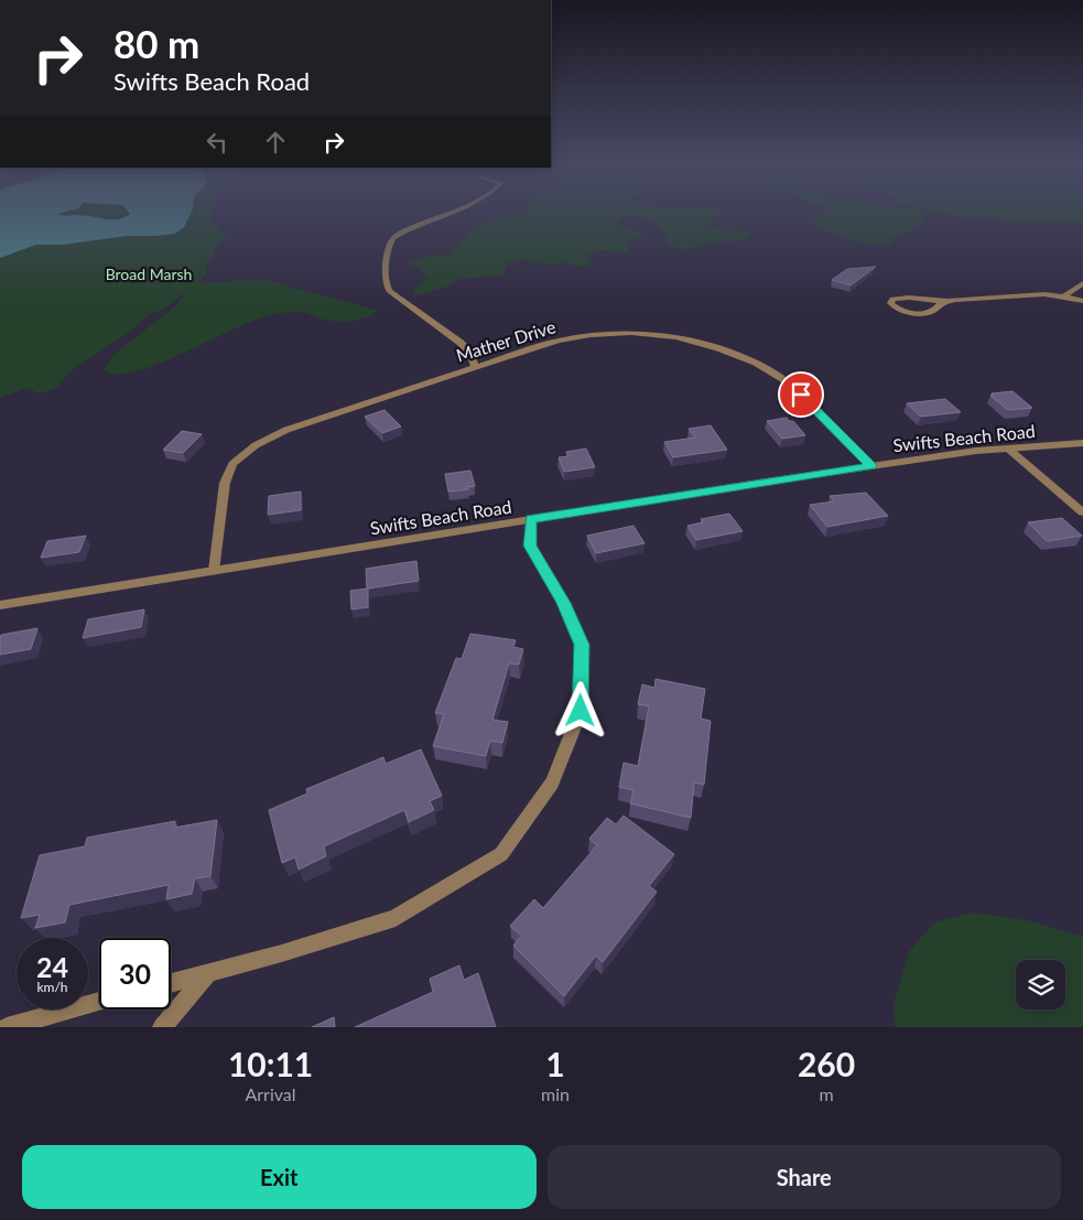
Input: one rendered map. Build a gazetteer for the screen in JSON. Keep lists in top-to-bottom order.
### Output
{
  "streets": {
    "street": ["Mather Drive", "Swifts Beach Road"]
  },
  "crossings": [
    ["Mather Drive", "Swifts Beach Road"]
  ],
  "parks": ["Broad Marsh"],
  "page": {
    "turn": ["80 m", "Swifts Beach Road"],
    "speed": "24 km/h",
    "limit": "30",
    "eta": [
      "10:11",
      "Arrival",
      "1",
      "min",
      "260",
      "m"
    ],
    "buttons": ["Exit", "Share"]
  }
}
